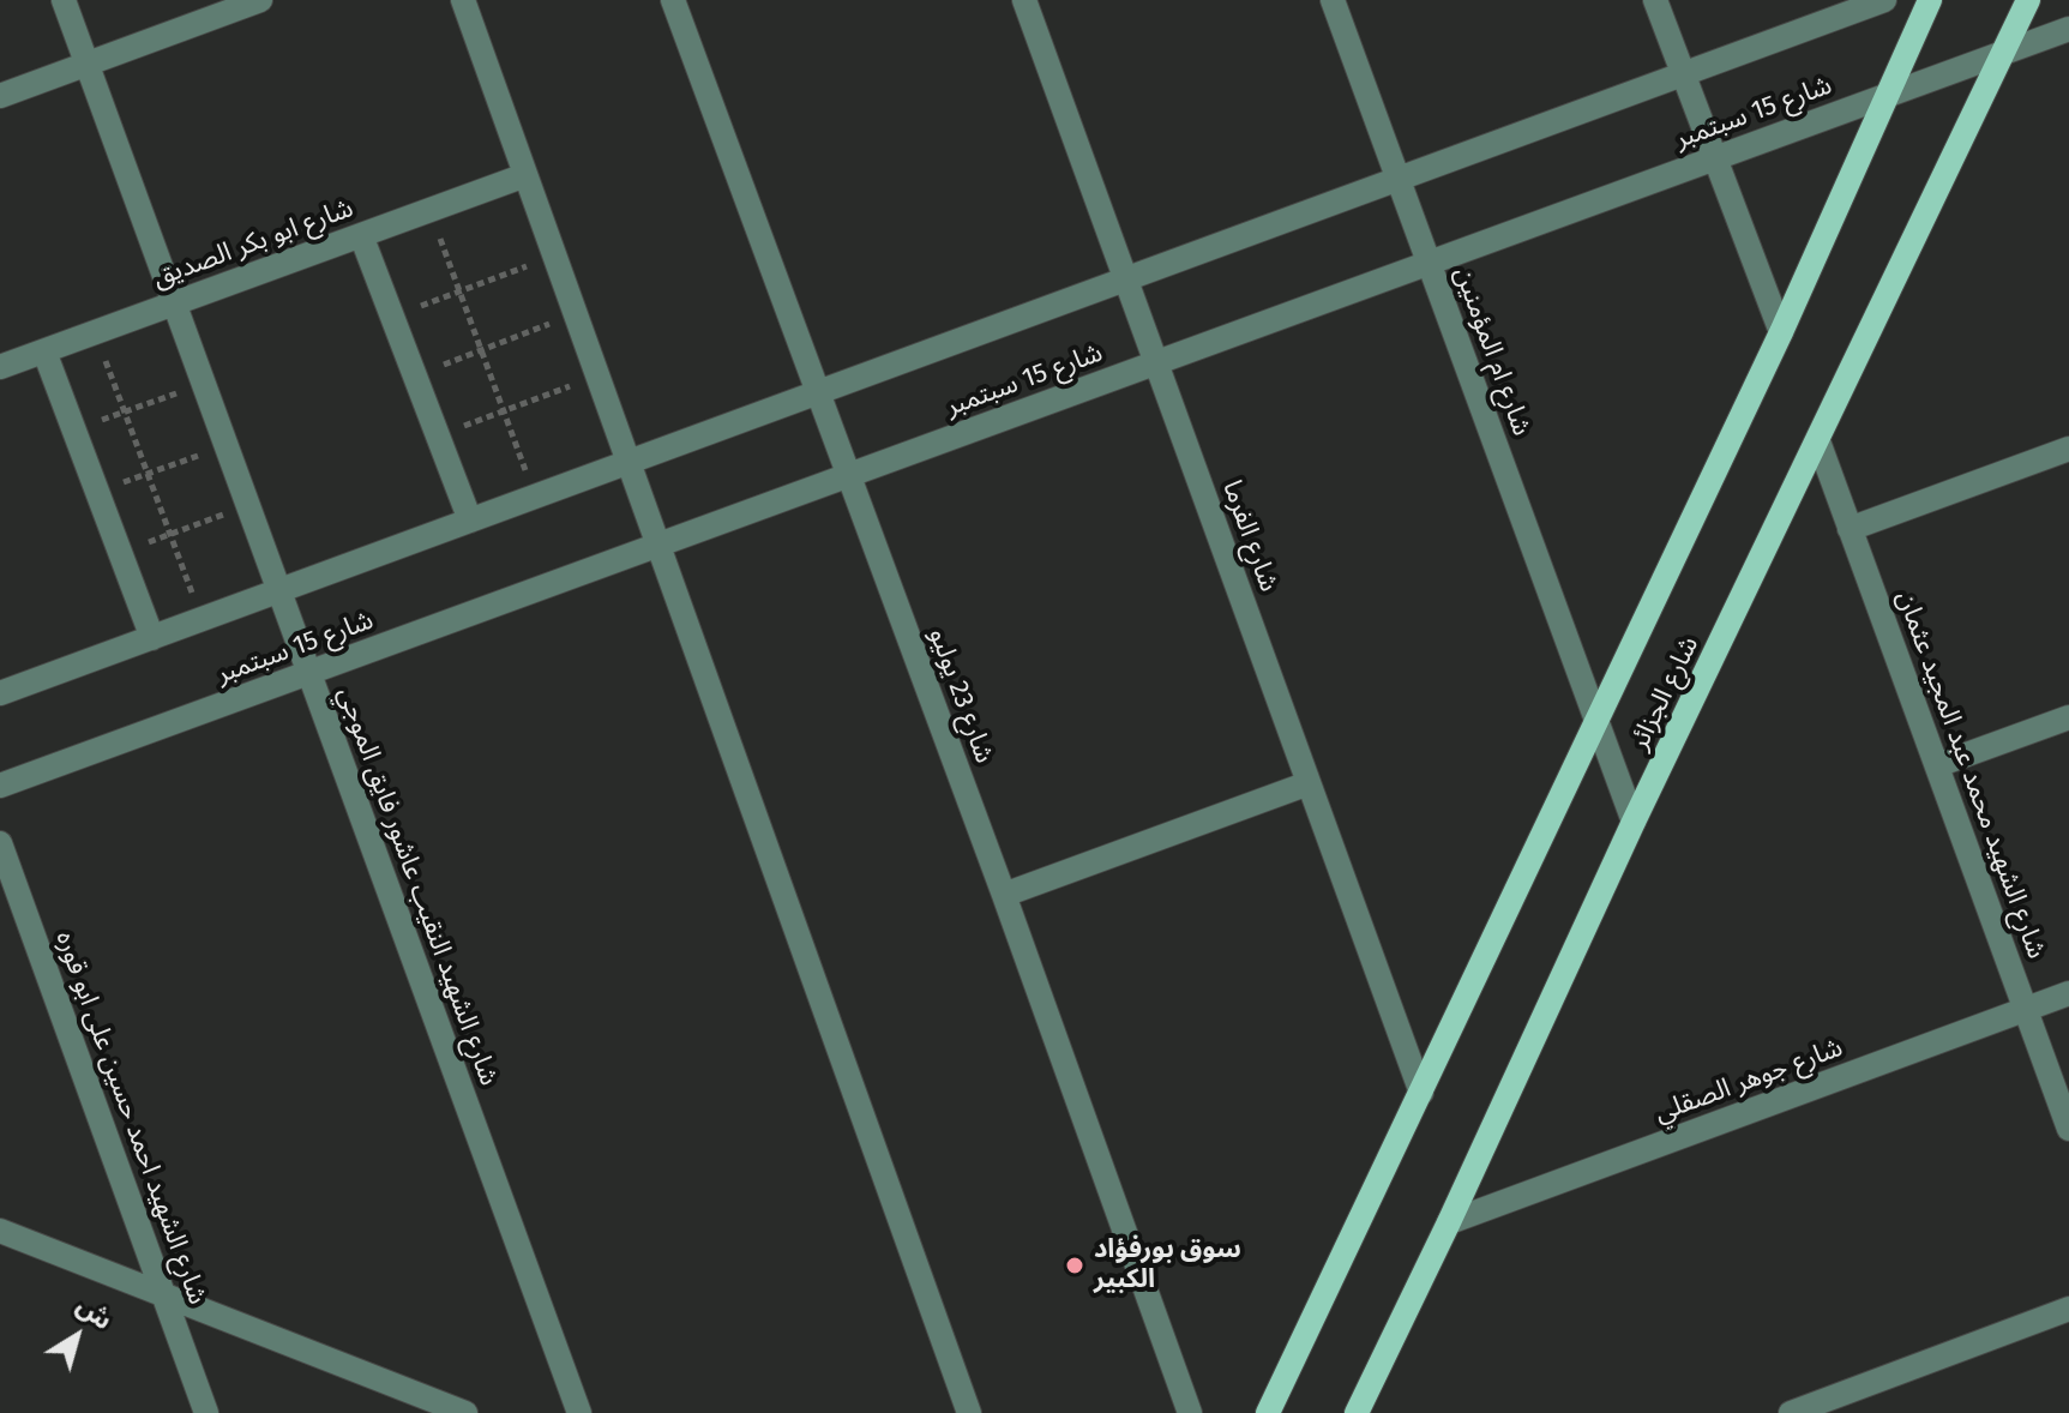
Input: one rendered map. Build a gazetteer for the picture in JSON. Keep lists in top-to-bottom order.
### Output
{
  "streets": {
    "main road": ["شارع الجزائر"],
    "street": [
      "شارع 15 سبتمبر",
      "شارع ابو بكر الصديق",
      "شارع ام المؤمنين",
      "شارع الفرما",
      "شارع 23 يوليو",
      "شارع الشهيد محمد عبد المجيد عثمان",
      "شارع الشهيد النقيب عاشور فايق الموجي",
      "شارع جوهر الصقلي",
      "شارع الشهيد احمد حسين على ابو قوره"
    ]
  },
  "crossings": [
    ["شارع 15 سبتمبر", "شارع ام المؤمنين"],
    ["شارع 15 سبتمبر", "شارع الفرما"],
    ["شارع 15 سبتمبر", "شارع الجزائر"],
    ["شارع 15 سبتمبر", "شارع 23 يوليو"],
    ["شارع 15 سبتمبر", "شارع الشهيد النقيب عاشور فايق الموجي"],
    ["شارع ابو بكر الصديق", "شارع الشهيد النقيب عاشور فايق الموجي"],
    ["شارع ام المؤمنين", "شارع الجزائر"],
    ["شارع الفرما", "شارع الجزائر"],
    ["شارع الجزائر", "شارع الشهيد محمد عبد المجيد عثمان"],
    ["شارع الجزائر", "شارع جوهر الصقلي"],
    ["شارع الشهيد محمد عبد المجيد عثمان", "شارع جوهر الصقلي"]
  ],
  "places": ["سوق بورفؤاد الكبير"],
  "north": "top right"
}
